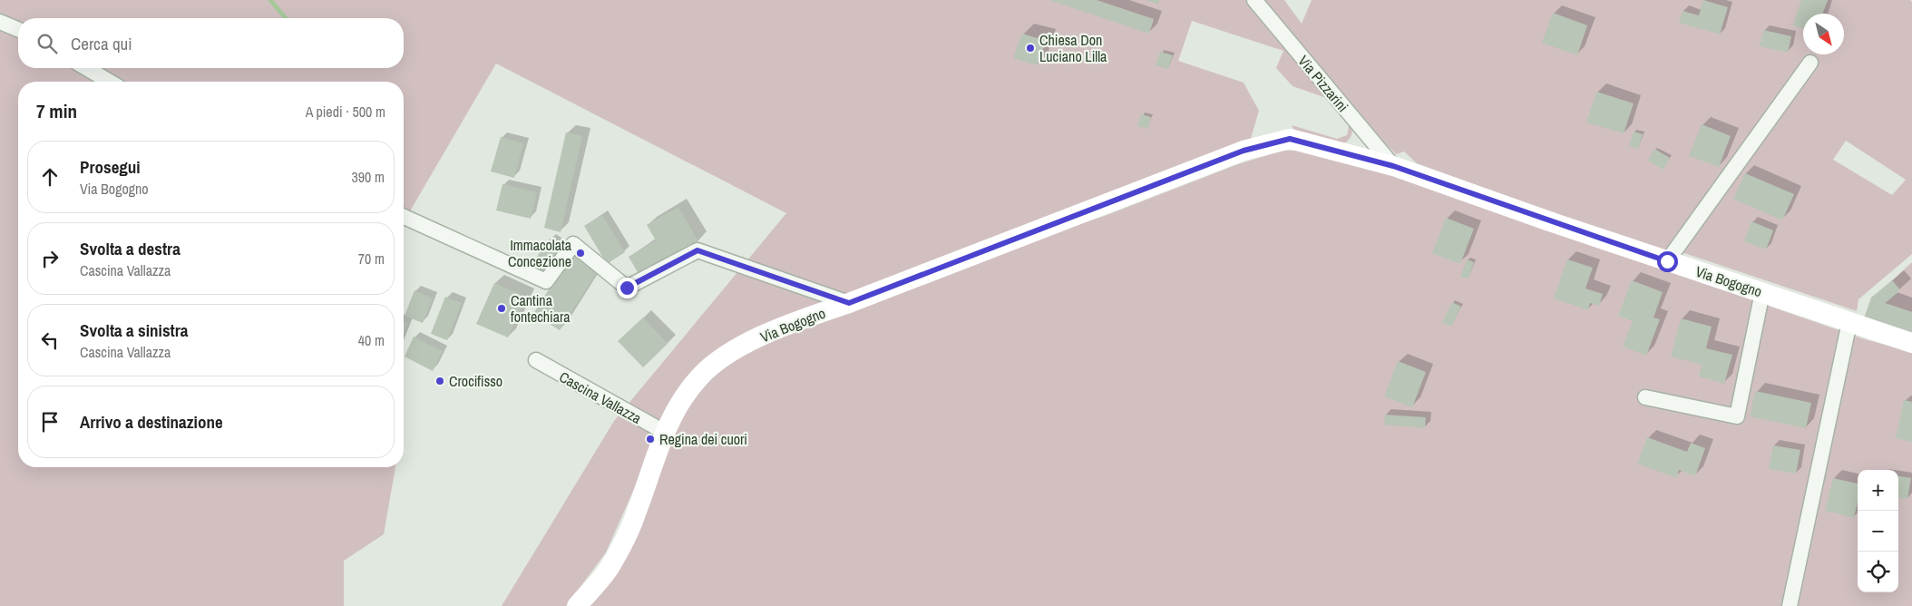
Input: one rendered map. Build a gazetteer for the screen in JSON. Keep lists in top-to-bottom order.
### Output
{
  "streets": {
    "main road": ["Via Bogogno"],
    "street": ["Via Pizzarini", "Cascina Vallazza"]
  },
  "crossings": [
    ["Via Pizzarini", "Via Bogogno"],
    ["Via Bogogno", "Cascina Vallazza"]
  ],
  "places": [
    "Chiesa Don Luciano Lilla",
    "Immacolata Concezione",
    "Cantina fontechiara",
    "Crocifisso",
    "Regina dei cuori"
  ],
  "north": "bottom right",
  "page": {
    "search": "Cerca qui",
    "heading": ["7 min", "A piedi · 500 m"],
    "list": [
      ["Prosegui", "Via Bogogno", "390 m"],
      ["Svolta a destra", "Cascina Vallazza", "70 m"],
      ["Svolta a sinistra", "Cascina Vallazza", "40 m"],
      "Arrivo a destinazione"
    ],
    "map_buttons": ["+", "−"]
  }
}
